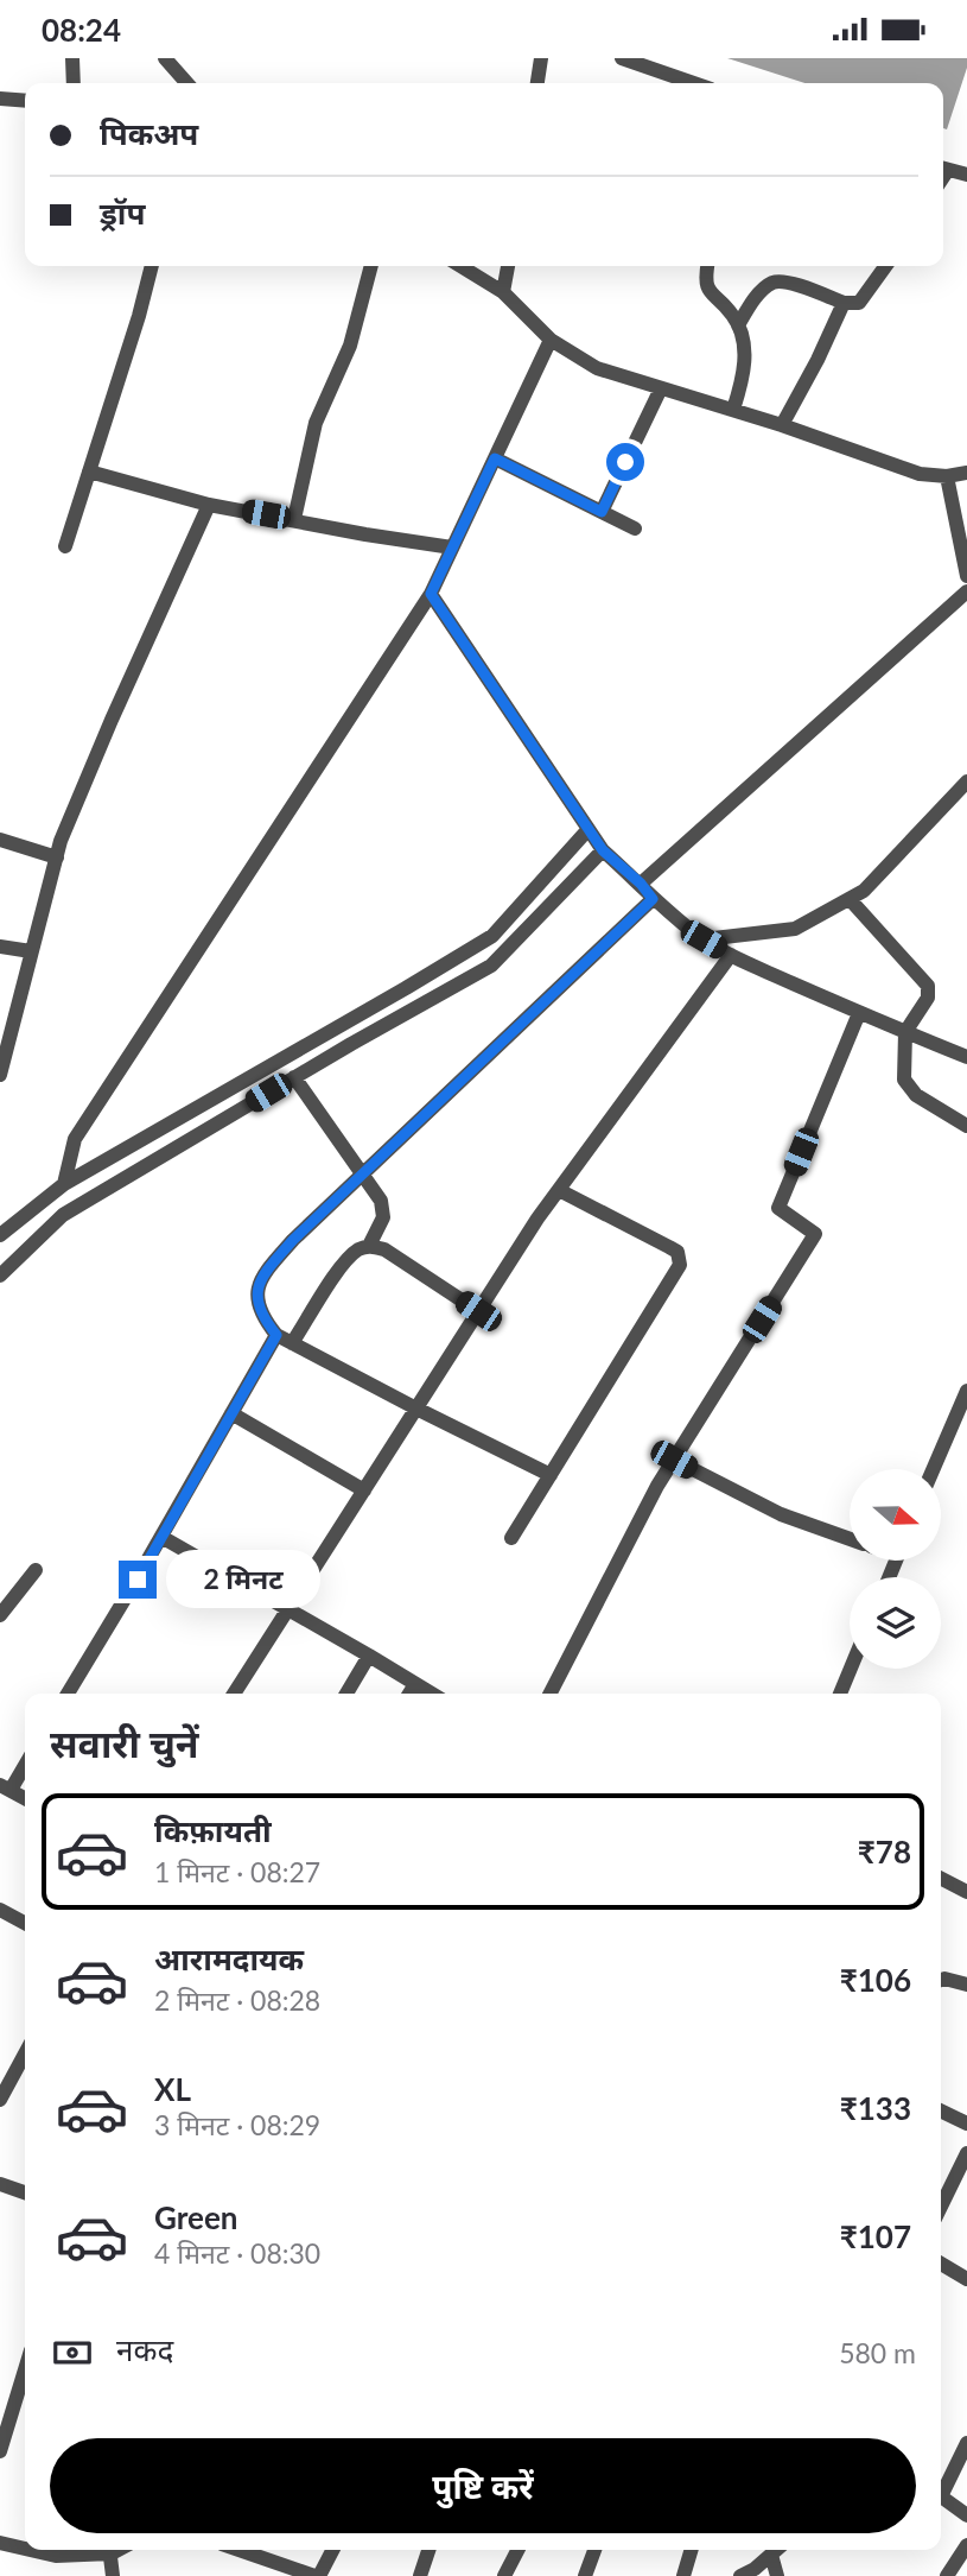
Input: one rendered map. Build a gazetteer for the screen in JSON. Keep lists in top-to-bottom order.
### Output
{
  "north": "right",
  "page": {
    "status": "08:24",
    "banner": ["पिकअप", "ड्रॉप"],
    "bubble": "2 मिनट",
    "heading": "सवारी चुनें",
    "list": [
      {
        "name": "किफ़ायती",
        "note": "1 मिनट · 08:27",
        "value": "₹78"
      },
      {
        "name": "आरामदायक",
        "note": "2 मिनट · 08:28",
        "value": "₹106"
      },
      {
        "name": "XL",
        "note": "3 मिनट · 08:29",
        "value": "₹133"
      },
      {
        "name": "Green",
        "note": "4 मिनट · 08:30",
        "value": "₹107"
      }
    ],
    "pay": ["नकद", "580 m"],
    "buttons": "पुष्टि करें"
  }
}
